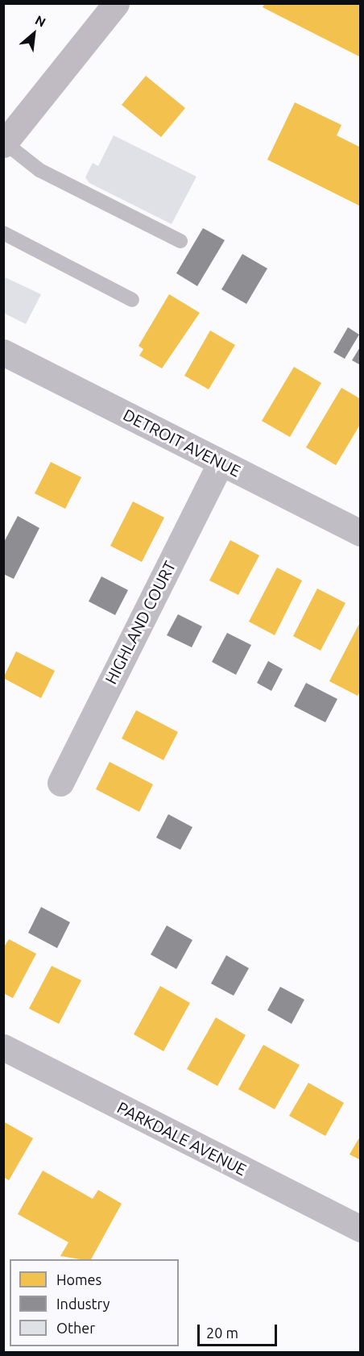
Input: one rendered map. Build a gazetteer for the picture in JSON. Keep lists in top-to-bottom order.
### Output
{
  "streets": {
    "street": ["DETROIT AVENUE", "HIGHLAND COURT", "PARKDALE AVENUE"]
  },
  "crossings": [
    ["DETROIT AVENUE", "HIGHLAND COURT"]
  ],
  "legend": ["Homes", "Industry", "Other"],
  "scale_bar": "20 m",
  "north": "top right"
}
